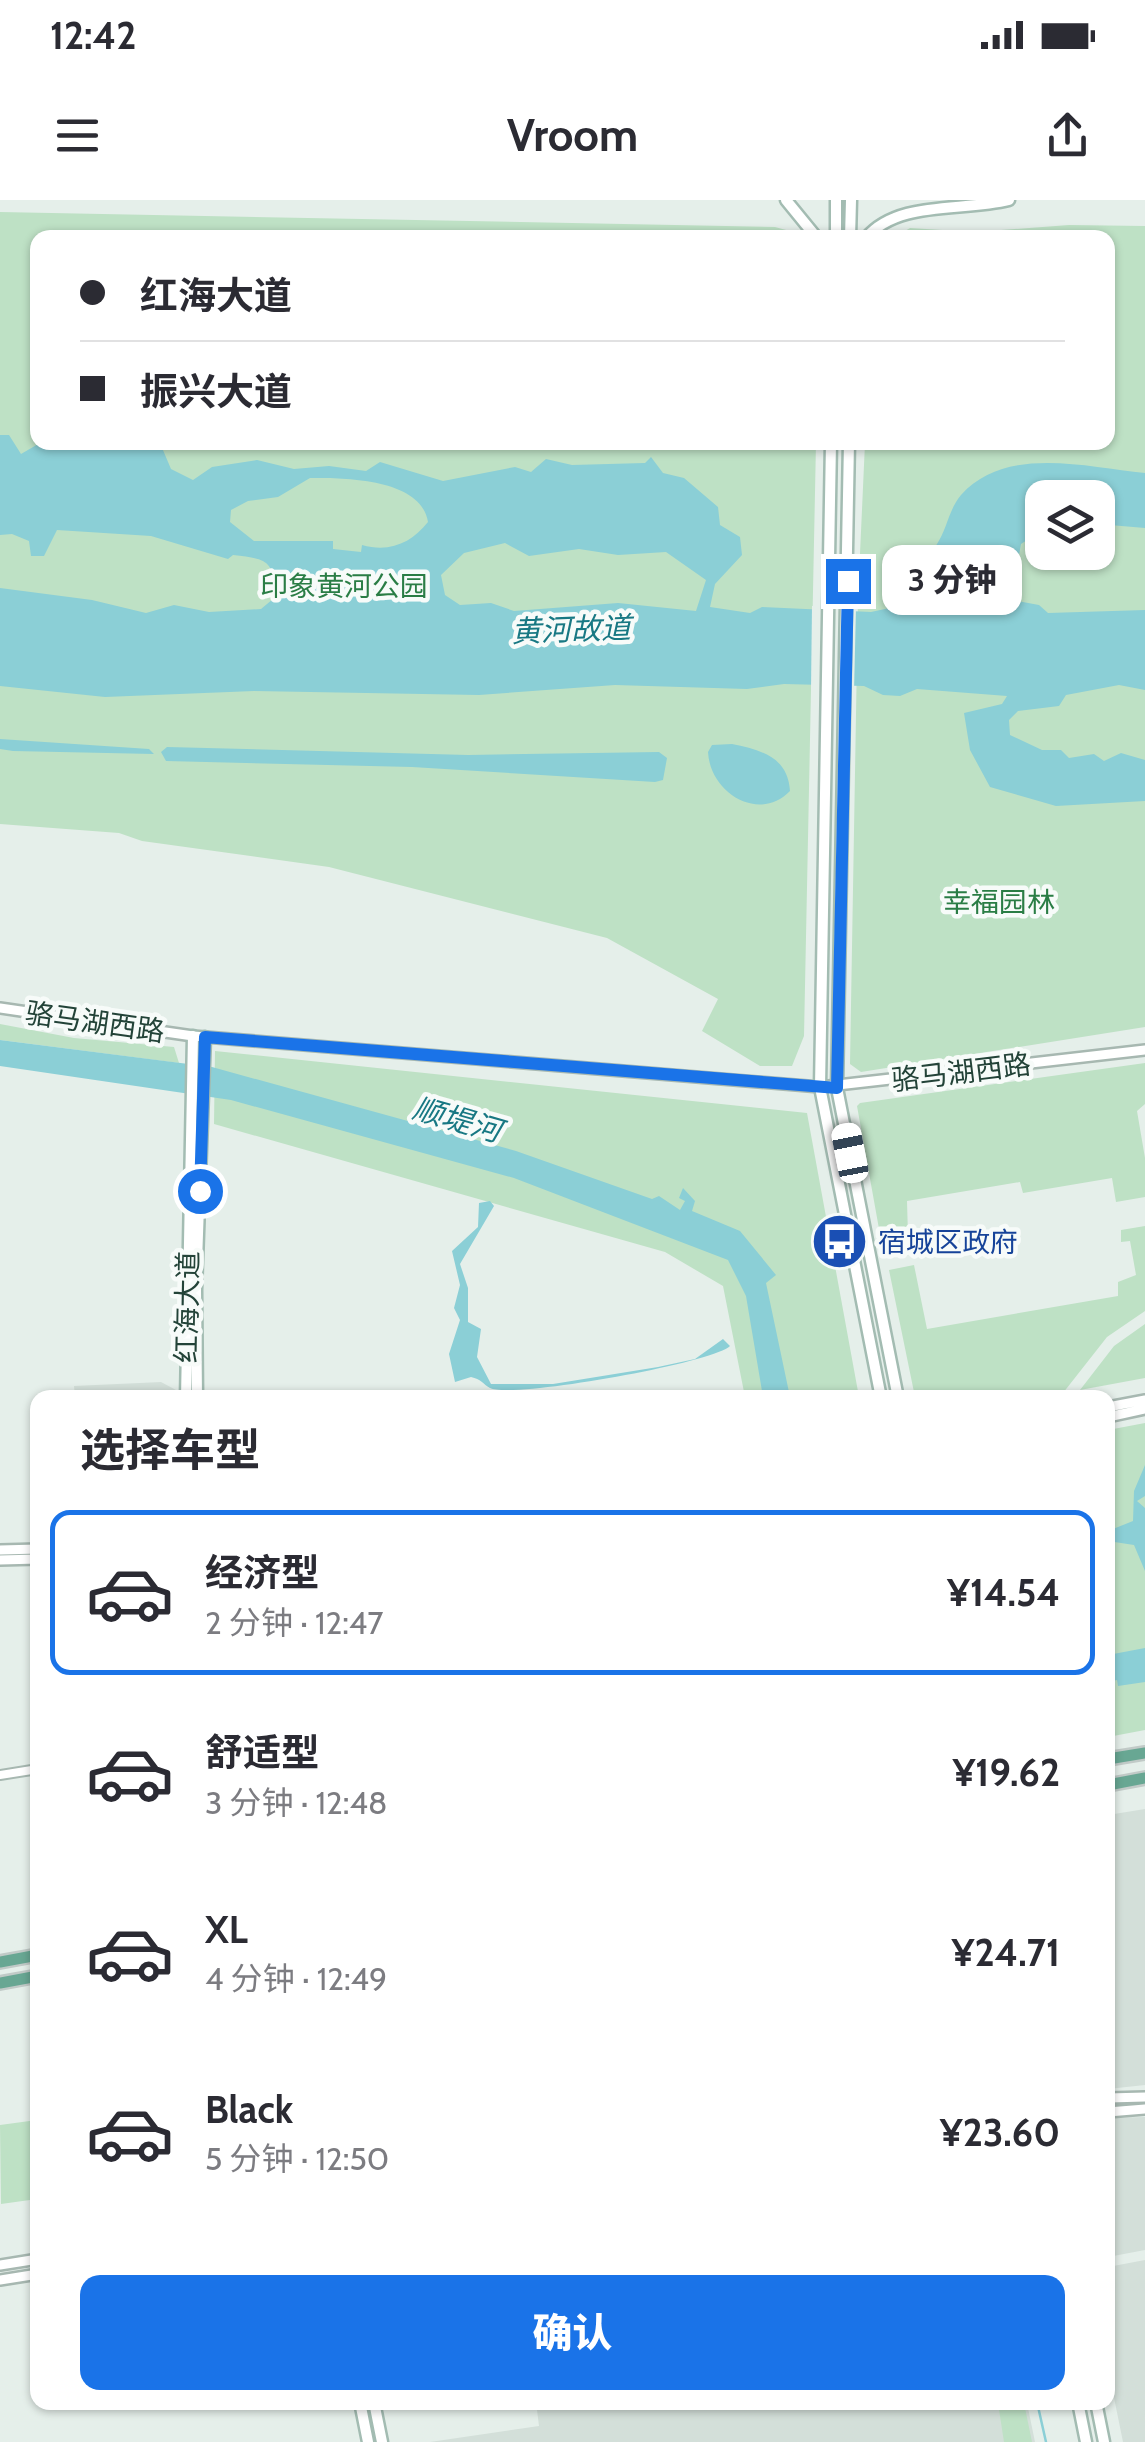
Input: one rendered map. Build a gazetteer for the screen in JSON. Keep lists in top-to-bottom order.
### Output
{
  "streets": {
    "main road": ["红海大道"],
    "street": ["骆马湖西路"]
  },
  "crossings": [
    ["骆马湖西路", "红海大道"]
  ],
  "water": ["黄河故道", "顺堤河"],
  "parks": ["印象黄河公园", "幸福园林"],
  "places": {
    "bus stop": ["宿城区政府"]
  },
  "page": {
    "status": "12:42",
    "header": "Vroom",
    "banner": ["红海大道", "振兴大道"],
    "bubble": "3 分钟",
    "heading": "选择车型",
    "list": [
      {
        "name": "经济型",
        "note": "2 分钟 · 12:47",
        "value": "¥14.54"
      },
      {
        "name": "舒适型",
        "note": "3 分钟 · 12:48",
        "value": "¥19.62"
      },
      {
        "name": "XL",
        "note": "4 分钟 · 12:49",
        "value": "¥24.71"
      },
      {
        "name": "Black",
        "note": "5 分钟 · 12:50",
        "value": "¥23.60"
      }
    ],
    "buttons": "确认"
  }
}
